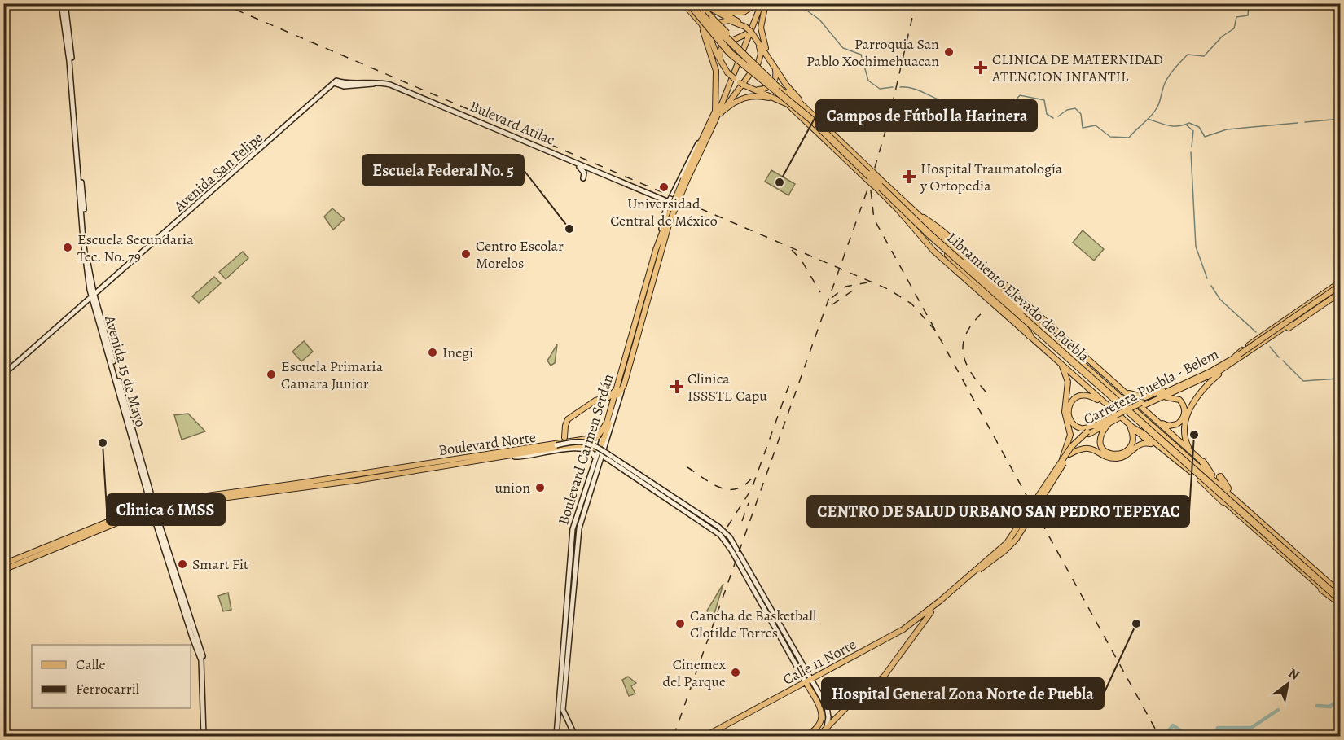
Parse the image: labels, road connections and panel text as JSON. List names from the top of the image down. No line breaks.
{"streets":{"highway":["Libramiento Elevado de Puebla"],"main road":["Bulevard Atilac","Avenida San Felipe","Avenida 15 de Mayo","Carretera Puebla - Belem","Boulevard Norte","Boulevard Carmen Serdán","Calle 11 Norte"]},"crossings":[["Bulevard Atilac","Avenida San Felipe"],["Bulevard Atilac","Boulevard Carmen Serdán"],["Avenida San Felipe","Avenida 15 de Mayo"],["Avenida 15 de Mayo","Boulevard Norte"],["Carretera Puebla - Belem","Calle 11 Norte"],["Boulevard Norte","Calle 11 Norte"]],"places":{"other":["Parroquia San Pablo Xochimehuacan","Campos de Fútbol la Harinera","Universidad Central de México","Escuela Federal No. 5","Escuela Secundaria Tec. No. 79","Centro Escolar Morelos","Inegi","Escuela Primaria Camara Junior","CENTRO DE SALUD URBANO SAN PEDRO TEPEYAC","Clinica 6 IMSS","union","Smart Fit","Cancha de Basketball Clotilde Torres","Hospital General Zona Norte de Puebla","Cinemex del Parque"],"health":["CLINICA DE MATERNIDAD ATENCION INFANTIL","Hospital Traumatología y Ortopedia","Clinica ISSSTE Capu"]},"legend":["Calle","Ferrocarril"],"north":"top right"}
